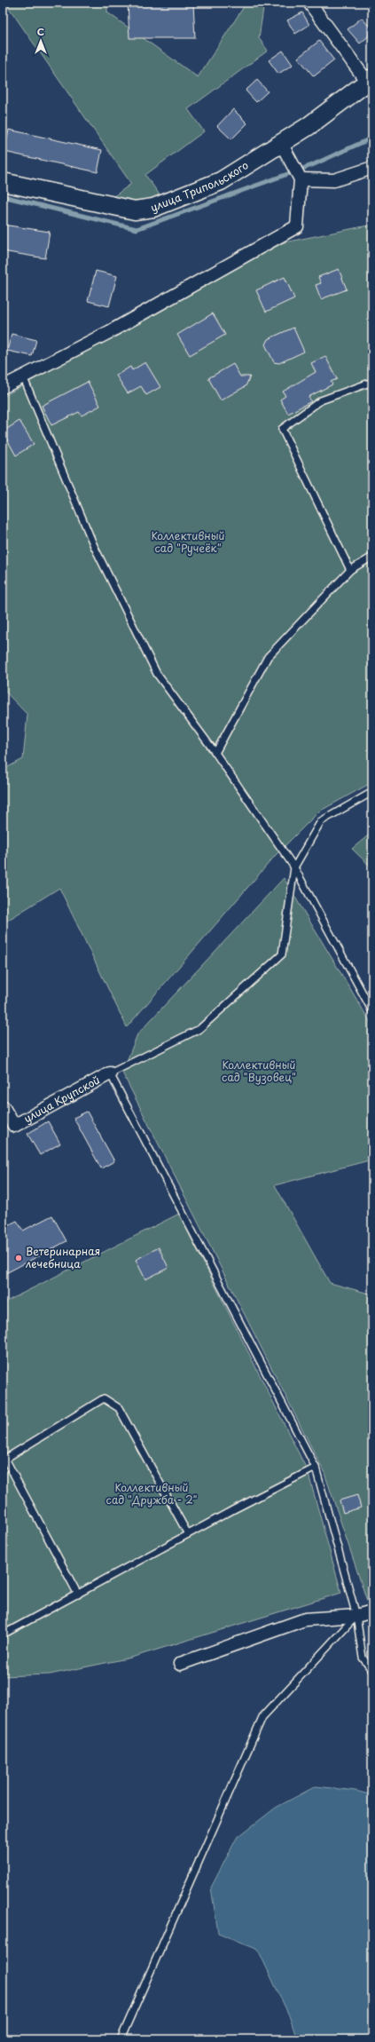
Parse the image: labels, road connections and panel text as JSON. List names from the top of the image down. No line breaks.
{"streets":{"street":["улица Трипольского","улица Крупской"]},"parks":["Коллективный сад \"Ручеёк\"","Коллективный сад \"Вузовец\"","Коллективный сад \"Дружба - 2\""],"places":["Ветеринарная лечебница"],"north":"top"}
